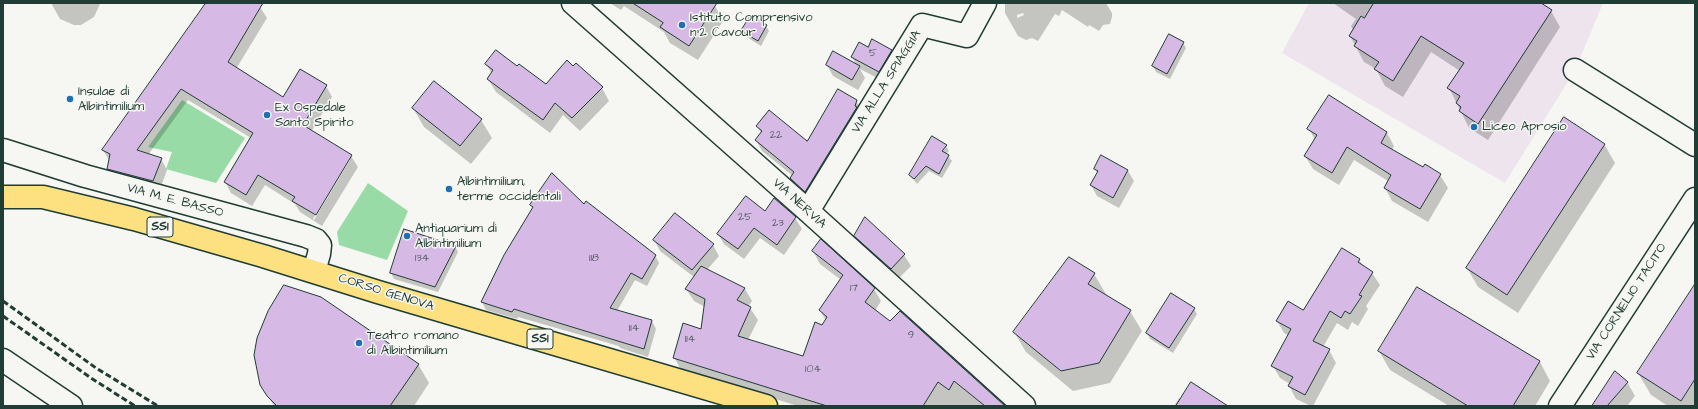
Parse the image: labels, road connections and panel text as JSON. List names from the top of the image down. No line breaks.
{"streets":{"main road":["SS1","CORSO GENOVA"],"street":["VIA ALLA SPIAGGIA","VIA M. E. BASSO","VIA NERVIA","VIA CORNELIO TACITO"]},"crossings":[["VIA ALLA SPIAGGIA","VIA NERVIA"],["VIA M. E. BASSO","CORSO GENOVA"]],"places":["Istituto Comprensivo n°2 Cavour","Insulae di Albintimilium","Ex Ospedale Santo Spirito","Liceo Aprosio","Albintimilium, terme occidentali","Antiquarium di Albintimilium","Teatro romano di Albintimilium"],"house_numbers":["5","22","25","23","134","118","17","114","9","114","104"]}
